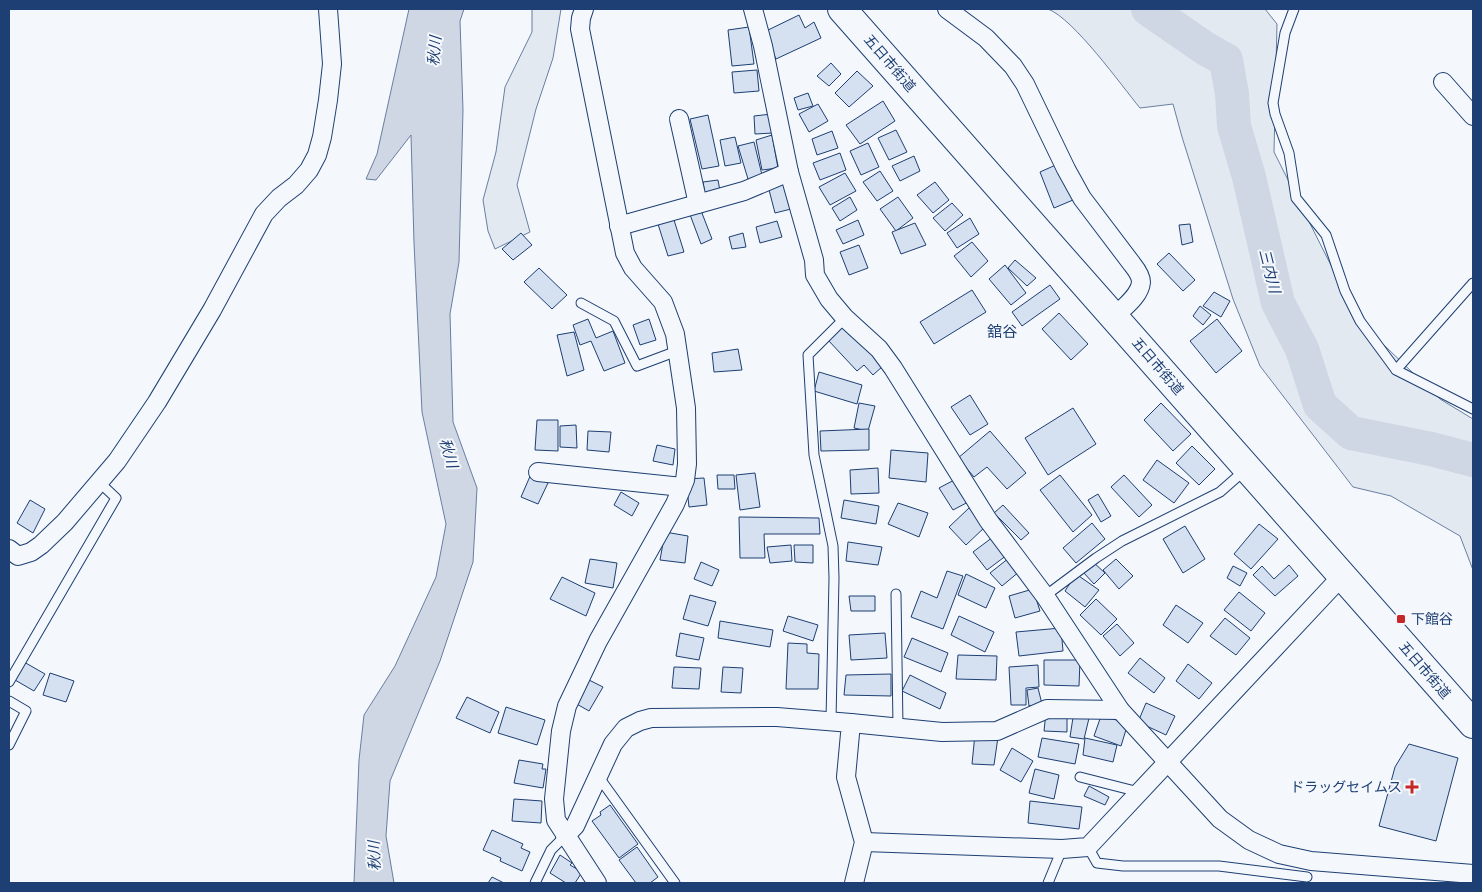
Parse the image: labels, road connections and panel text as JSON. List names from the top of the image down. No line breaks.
{"streets":{"main road":["五日市街道"]},"districts":["舘谷"],"water":["秋川","三内川"],"places":{"transit":["下館谷"],"health":["ドラッグセイムス"]}}
